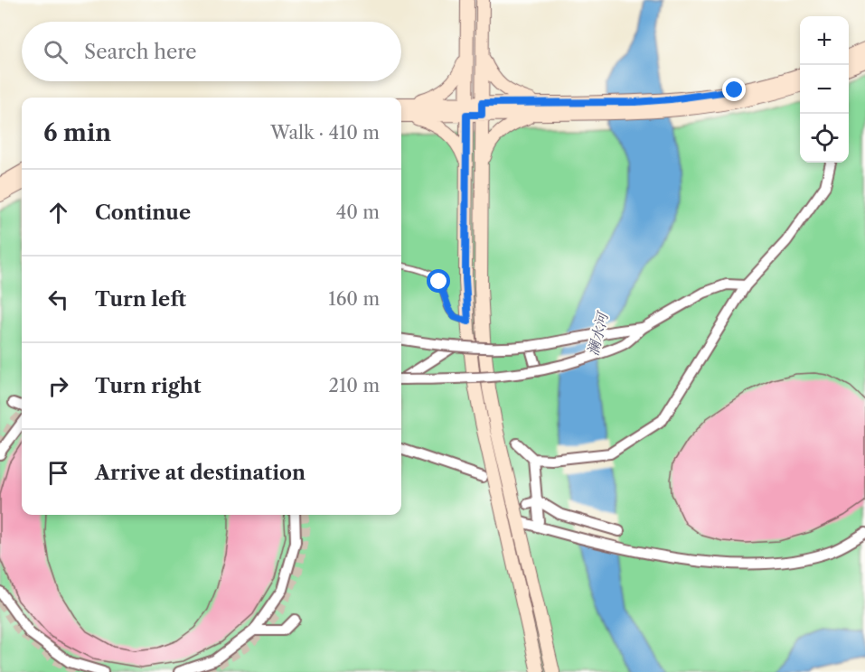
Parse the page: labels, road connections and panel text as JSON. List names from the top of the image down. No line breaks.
{"water":["澜水河"],"page":{"map_buttons":["+","−"],"search":"Search here","heading":["6 min","Walk · 410 m"],"list":[["Continue","40 m"],["Turn left","160 m"],["Turn right","210 m"],"Arrive at destination"]}}
